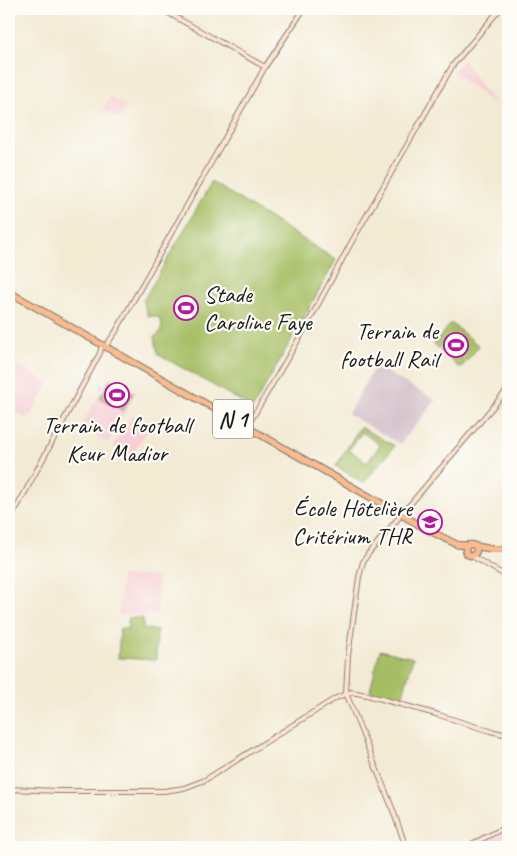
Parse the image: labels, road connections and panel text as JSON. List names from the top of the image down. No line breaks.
{"streets":{"highway":["N 1"]},"places":{"sports":["Stade Caroline Faye","Terrain de football Rail","Terrain de football Keur Madior"],"school or university":["École Hôtelière Critérium THR"]}}
